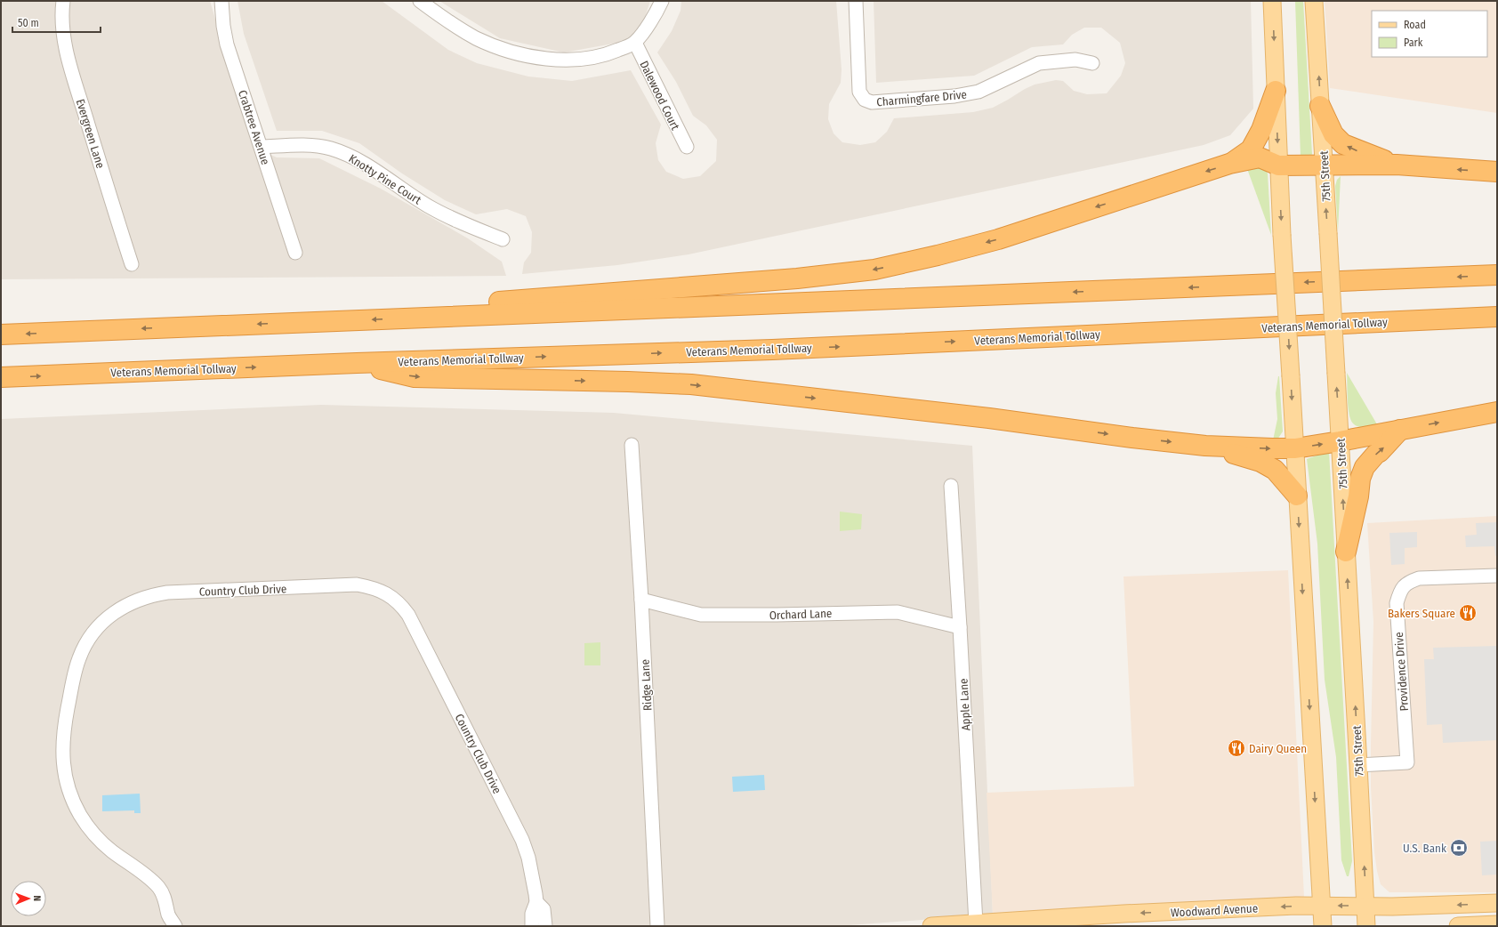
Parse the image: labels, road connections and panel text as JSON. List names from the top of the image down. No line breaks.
{"streets":{"highway":["Veterans Memorial Tollway"],"main road":["75th Street","Woodward Avenue"],"street":["Dalewood Court","Charmingfare Drive","Crabtree Avenue","Evergreen Lane","Knotty Pine Court","Country Club Drive","Orchard Lane","Providence Drive","Ridge Lane","Apple Lane"]},"crossings":[["Crabtree Avenue","Knotty Pine Court"],["75th Street","Providence Drive"],["75th Street","Woodward Avenue"],["Orchard Lane","Ridge Lane"],["Orchard Lane","Apple Lane"],["Apple Lane","Woodward Avenue"]],"one_way":["Woodward Avenue"],"places":{"restaurant":["Bakers Square","Dairy Queen"],"bank":["U.S. Bank"]},"legend":["Road","Park"],"scale_bar":"50 m","north":"right"}
